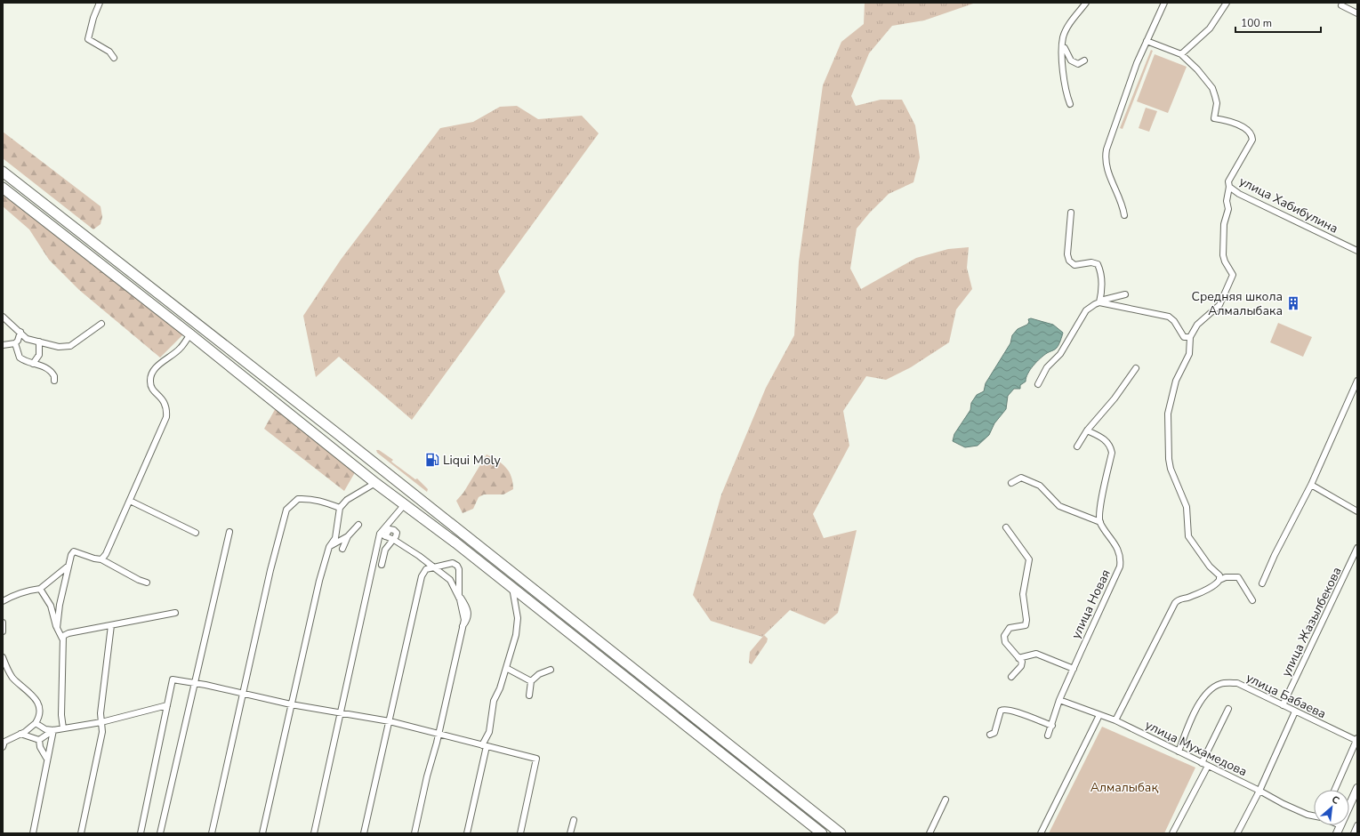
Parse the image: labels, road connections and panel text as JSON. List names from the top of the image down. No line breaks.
{"streets":{"street":["улица Хабибулина","улица Новая","улица Жазылбекова","улица Бабаева","улица Мухамедова"]},"crossings":[["улица Новая","улица Мухамедова"],["улица Жазылбекова","улица Бабаева"],["улица Бабаева","улица Мухамедова"]],"parks":["Алмалыбақ"],"places":{"building":["Средняя школа Алмалыбака"],"fuel station":["Liqui Moly"]},"scale_bar":"100 m","north":"top right"}
